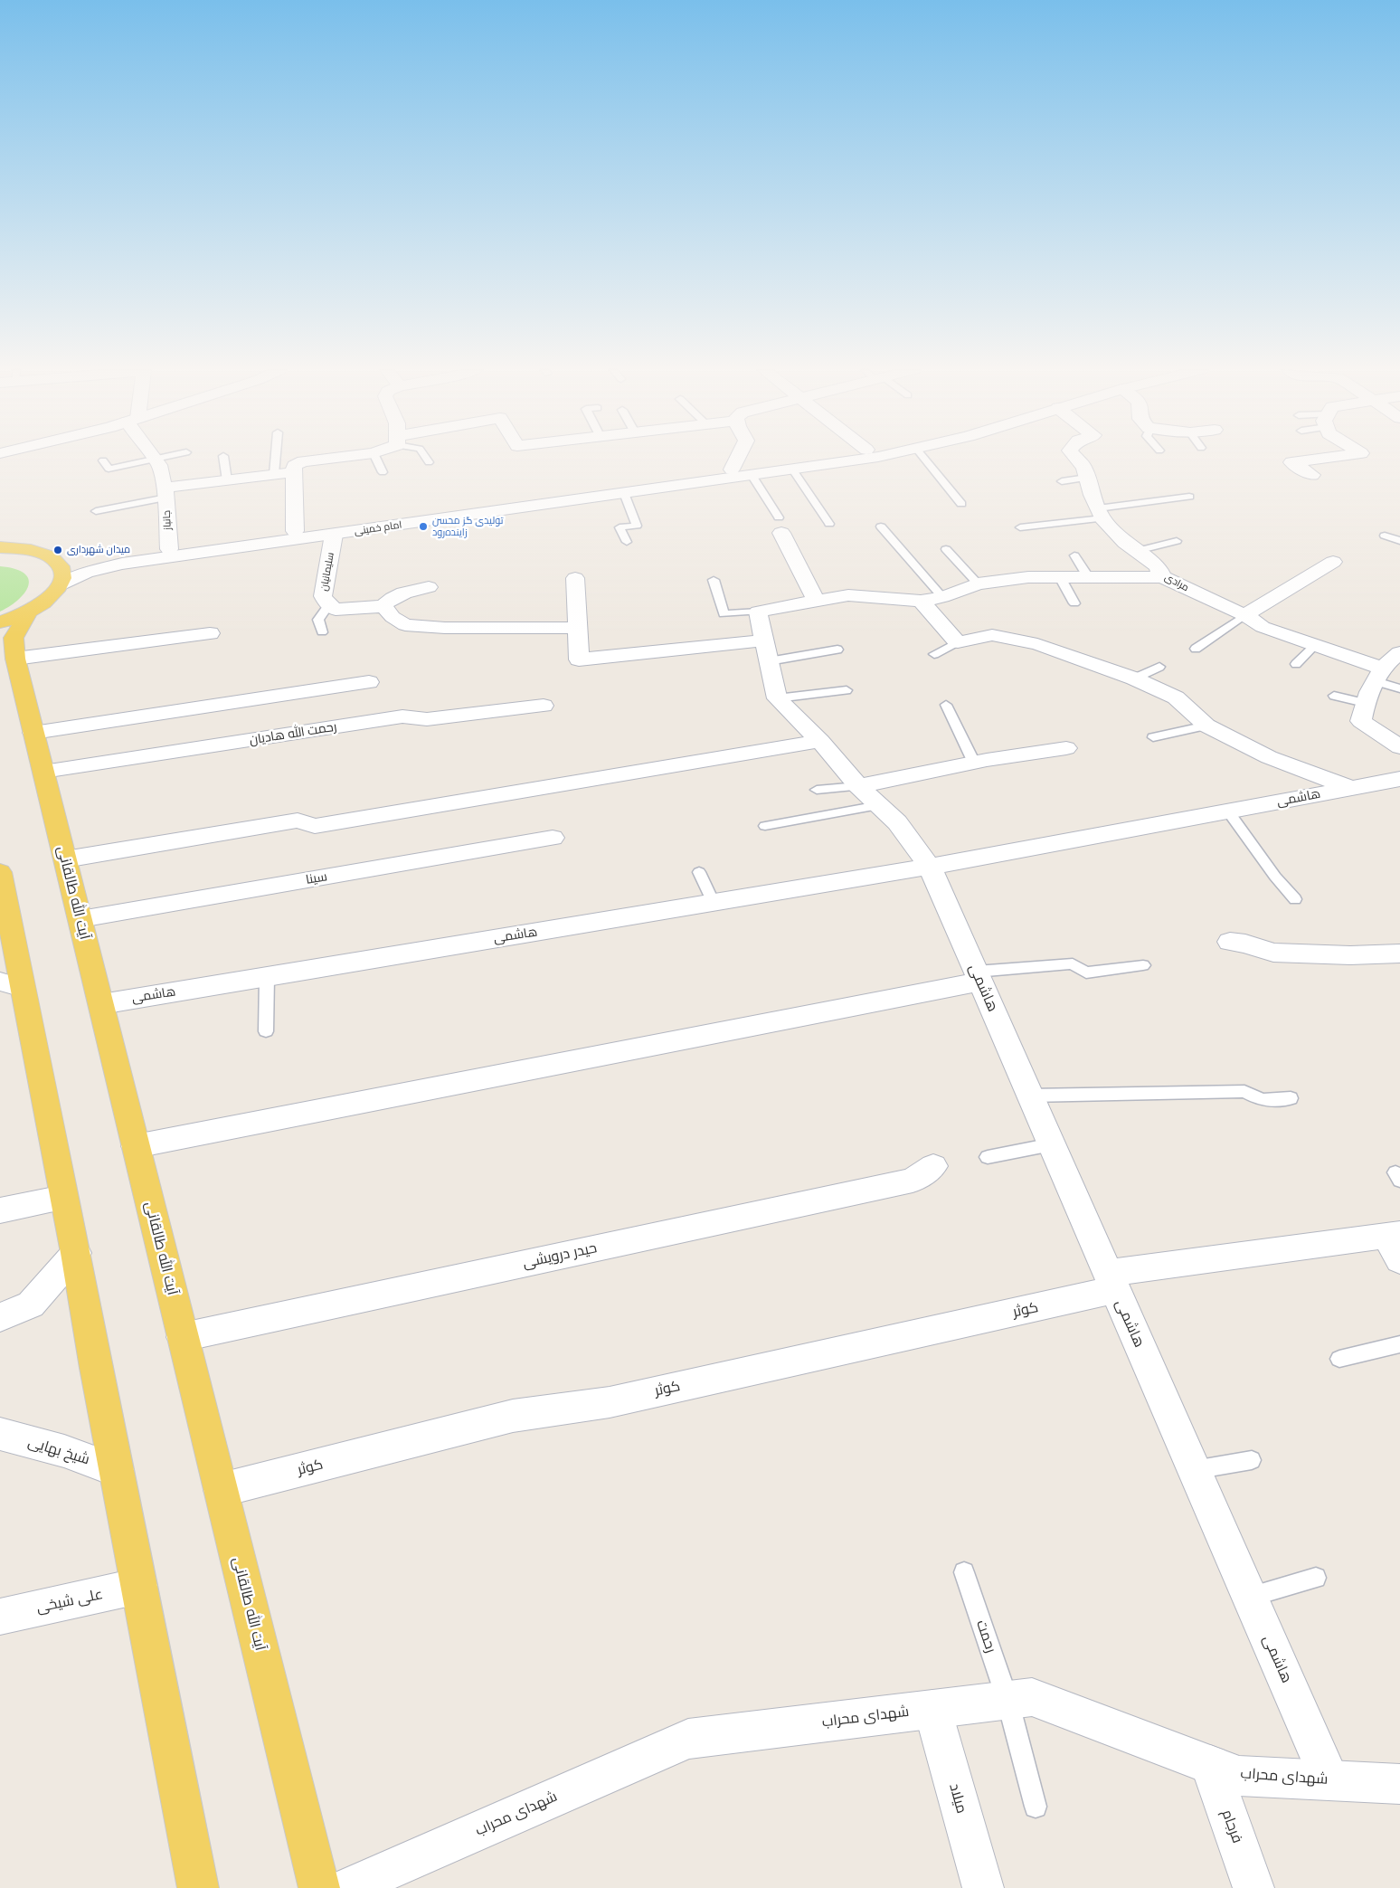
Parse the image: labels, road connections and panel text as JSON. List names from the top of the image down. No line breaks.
{"streets":{"main road":["آیت الله طالقانی"],"street":["جانباز","امام خمینی","سلیمانیان","مرادی","رحمت الله هادیان","هاشمی","سینا","حیدر درویشی","کوثر","شیخ بهایی","علی شیخی","شهدای محراب","میلاد","فرجام"],"lane":["رحمت"]},"crossings":[["جانباز","امام خمینی"],["امام خمینی","سلیمانیان"],["رحمت الله هادیان","آیت الله طالقانی"],["هاشمی","آیت الله طالقانی"],["هاشمی","کوثر"],["هاشمی","شهدای محراب"],["سینا","آیت الله طالقانی"],["آیت الله طالقانی","حیدر درویشی"],["آیت الله طالقانی","کوثر"],["رحمت","شهدای محراب"],["شهدای محراب","میلاد"],["شهدای محراب","فرجام"]],"places":["تولیدی گز محسن زاینده‌رود","میدان شهرداری"]}
